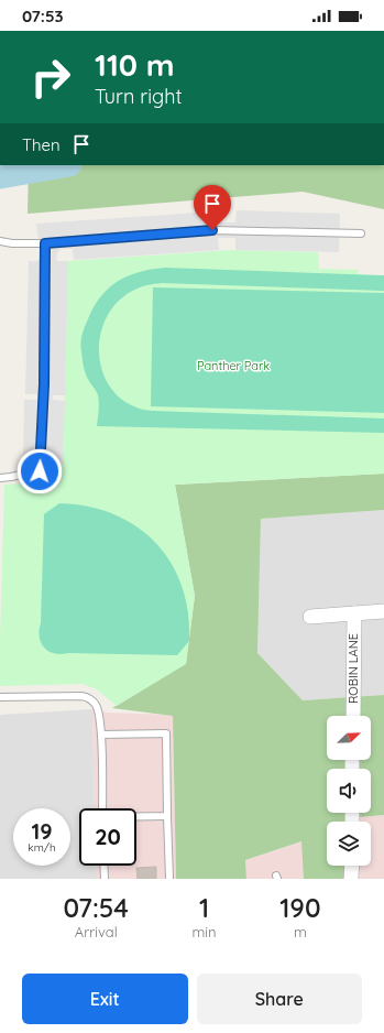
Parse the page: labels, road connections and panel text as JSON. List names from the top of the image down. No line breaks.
{"streets":{"street":["ROBIN LANE"]},"parks":["Panther Park"],"north":"top right","page":{"status":"07:53","turn":["110 m","Turn right"],"then":"Then","speed":"19 km/h","limit":"20","eta":["07:54","Arrival","1","min","190","m"],"buttons":["Exit","Share"]}}
